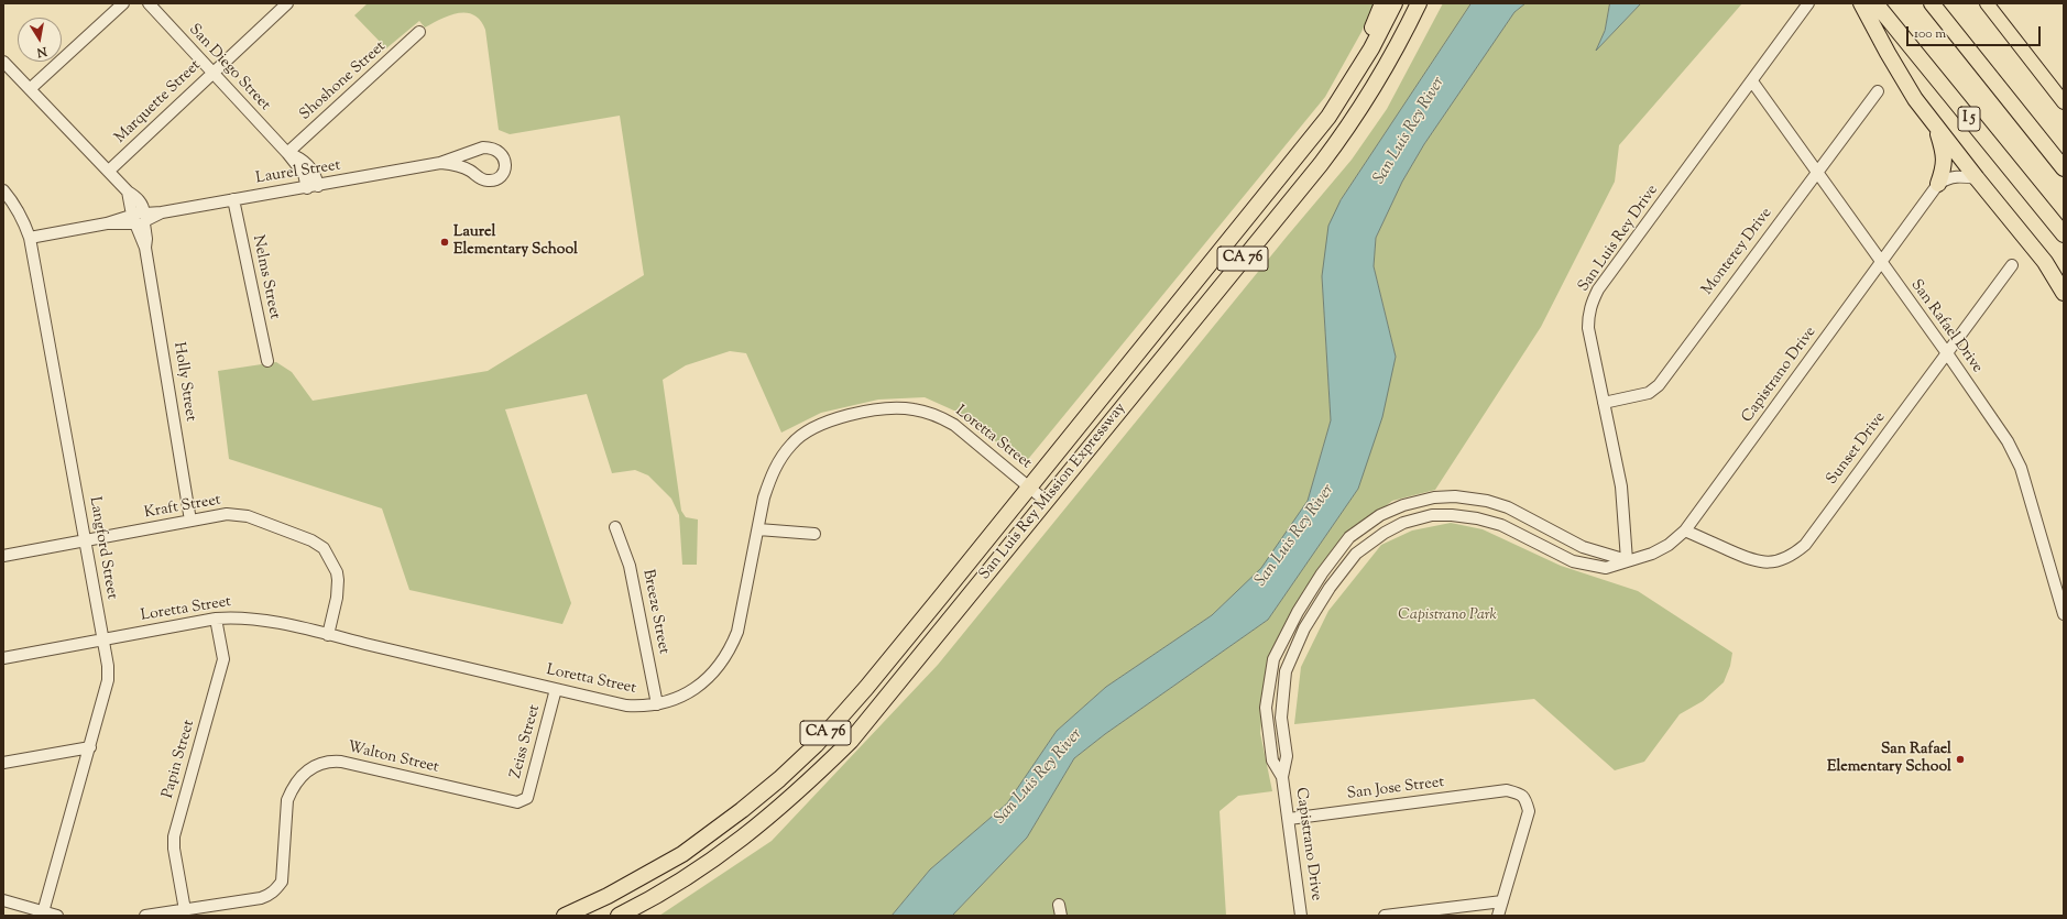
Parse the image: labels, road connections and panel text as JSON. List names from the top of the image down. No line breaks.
{"streets":{"highway":["I 5","CA 76","San Luis Rey Mission Expressway"],"street":["San Diego Street","Shoshone Street","Marquette Street","Laurel Street","San Luis Rey Drive","Monterey Drive","Nelms Street","San Rafael Drive","Capistrano Drive","Holly Street","Loretta Street","Sunset Drive","Kraft Street","Langford Street","Breeze Street","Zeiss Street","Walton Street","Papin Street","San Jose Street"]},"crossings":[["San Diego Street","Shoshone Street"],["San Diego Street","Marquette Street"],["San Diego Street","Laurel Street"],["Marquette Street","Holly Street"],["Laurel Street","Nelms Street"],["Laurel Street","Holly Street"],["Laurel Street","Langford Street"],["San Luis Rey Drive","Monterey Drive"],["San Luis Rey Drive","San Rafael Drive"],["San Luis Rey Drive","Capistrano Drive"],["Monterey Drive","San Rafael Drive"],["CA 76","San Luis Rey Mission Expressway"],["San Rafael Drive","Capistrano Drive"],["San Rafael Drive","Sunset Drive"],["Capistrano Drive","Sunset Drive"],["Capistrano Drive","San Jose Street"],["Holly Street","Kraft Street"],["Loretta Street","San Luis Rey Mission Expressway"],["Loretta Street","Kraft Street"],["Loretta Street","Langford Street"],["Loretta Street","Breeze Street"],["Loretta Street","Zeiss Street"],["Loretta Street","Papin Street"],["Kraft Street","Langford Street"],["Zeiss Street","Walton Street"],["Walton Street","Papin Street"]],"water":["San Luis Rey River"],"parks":["Capistrano Park"],"places":["Laurel Elementary School","San Rafael Elementary School"],"scale_bar":"100 m","north":"bottom"}
